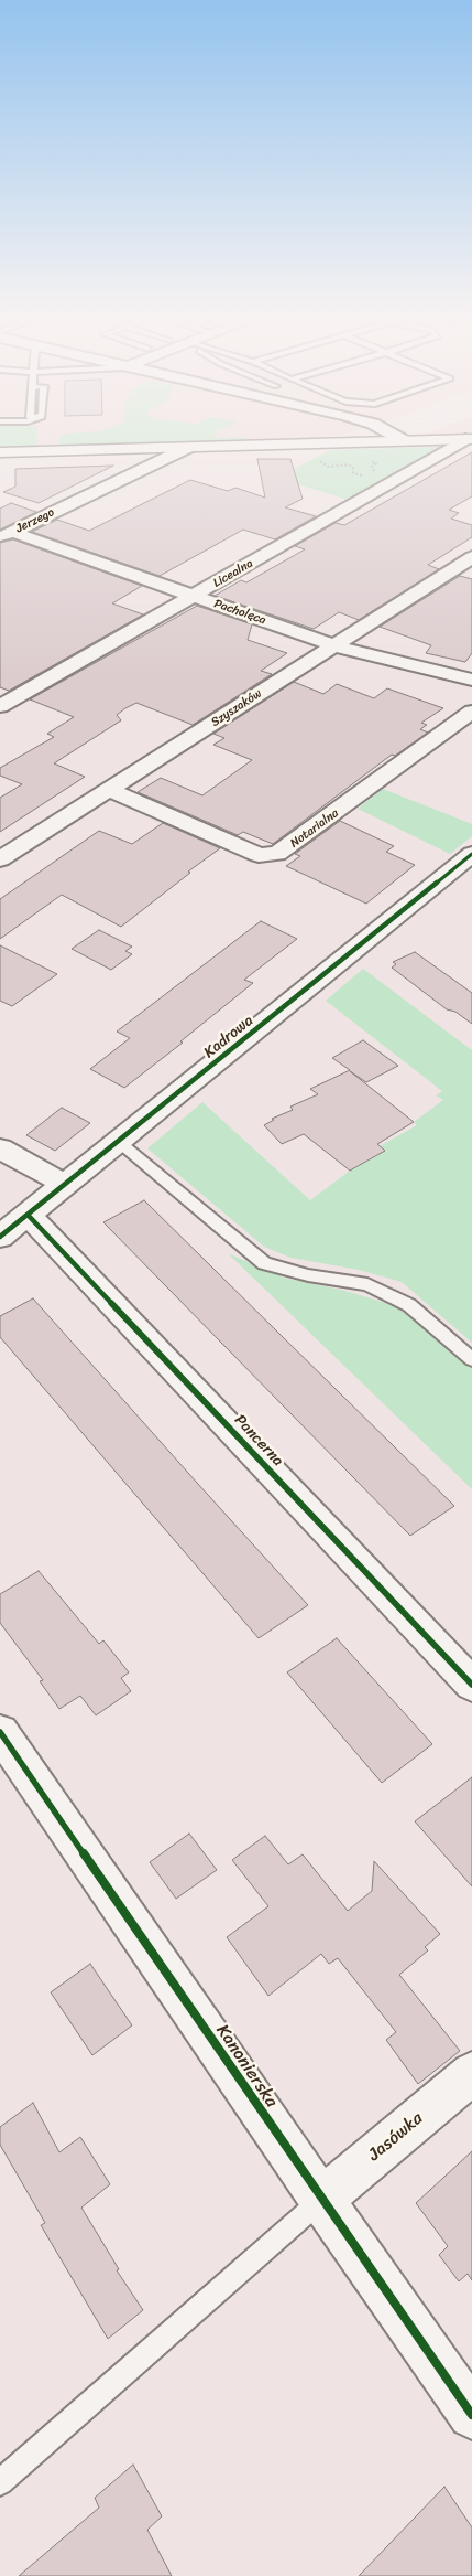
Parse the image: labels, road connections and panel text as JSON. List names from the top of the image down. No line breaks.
{"streets":{"street":["Jerzego","Licealna","Pacholęca","Szyszaków","Notarialna","Kadrowa","Pancerna","Kanonierska","Jasówka"]},"crossings":[["Jerzego","Pacholęca"],["Licealna","Pacholęca"],["Pacholęca","Szyszaków"],["Szyszaków","Notarialna"],["Kadrowa","Pancerna"],["Kanonierska","Jasówka"]]}
